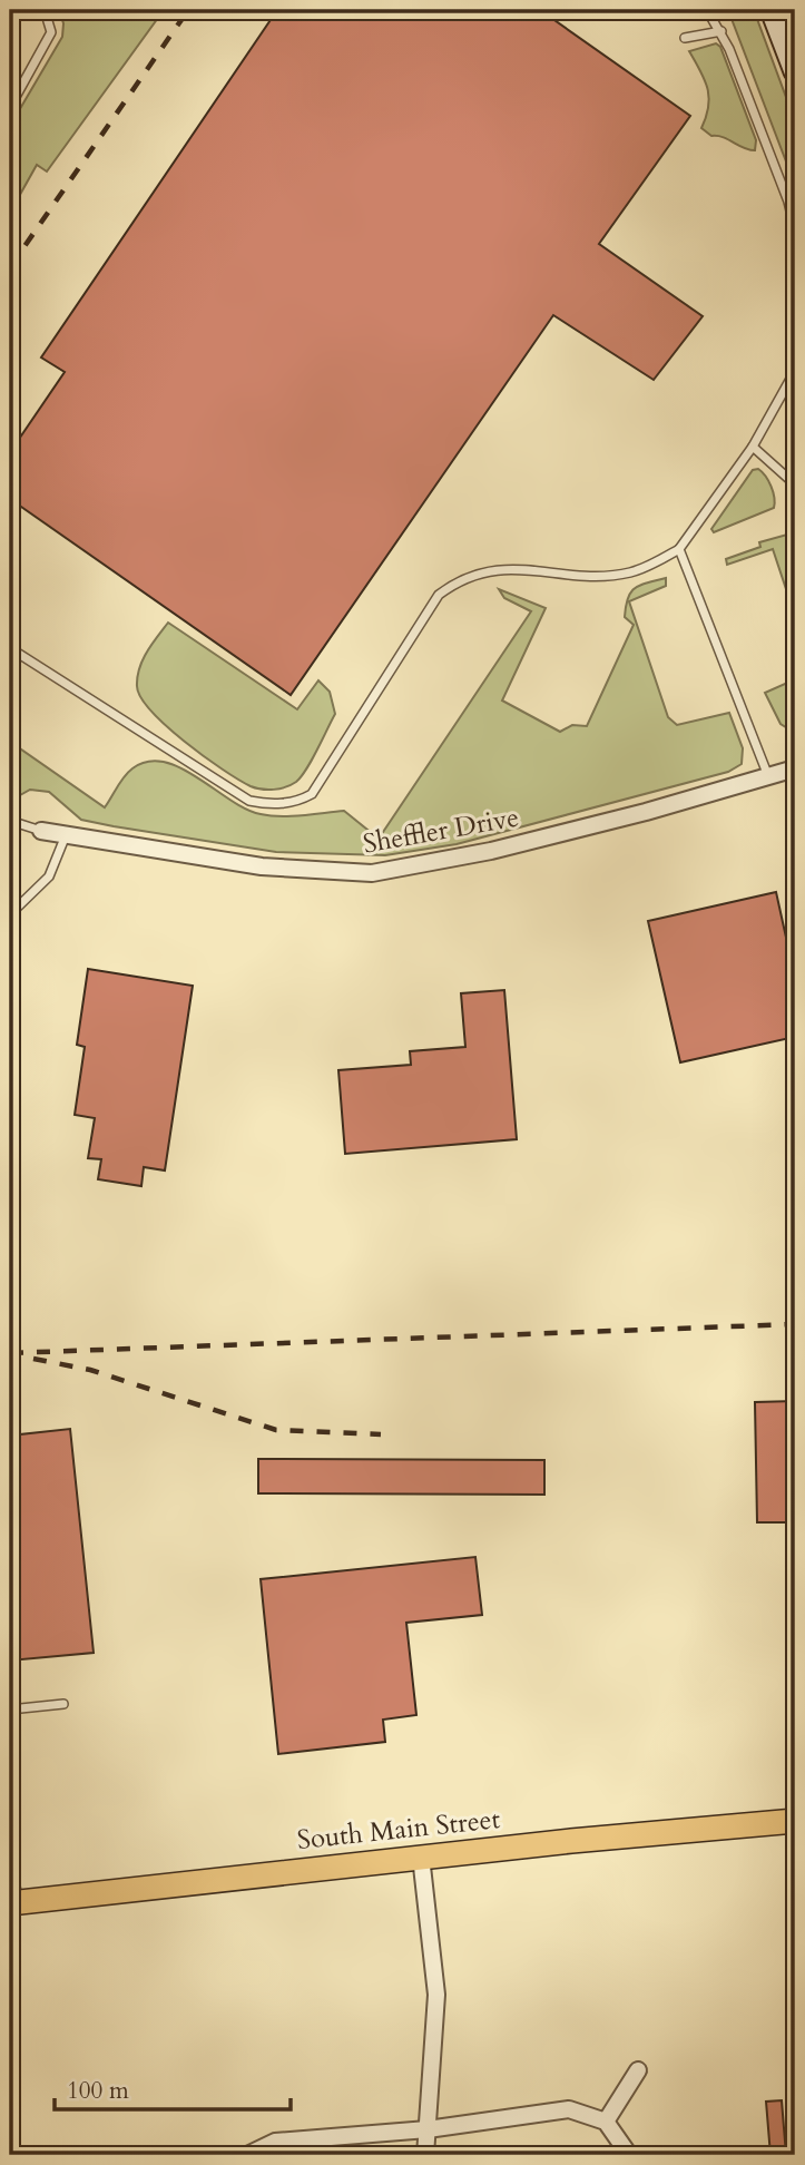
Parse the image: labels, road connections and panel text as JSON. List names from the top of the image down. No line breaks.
{"streets":{"main road":["South Main Street"],"street":["Sheffler Drive"]},"scale_bar":"100 m"}
